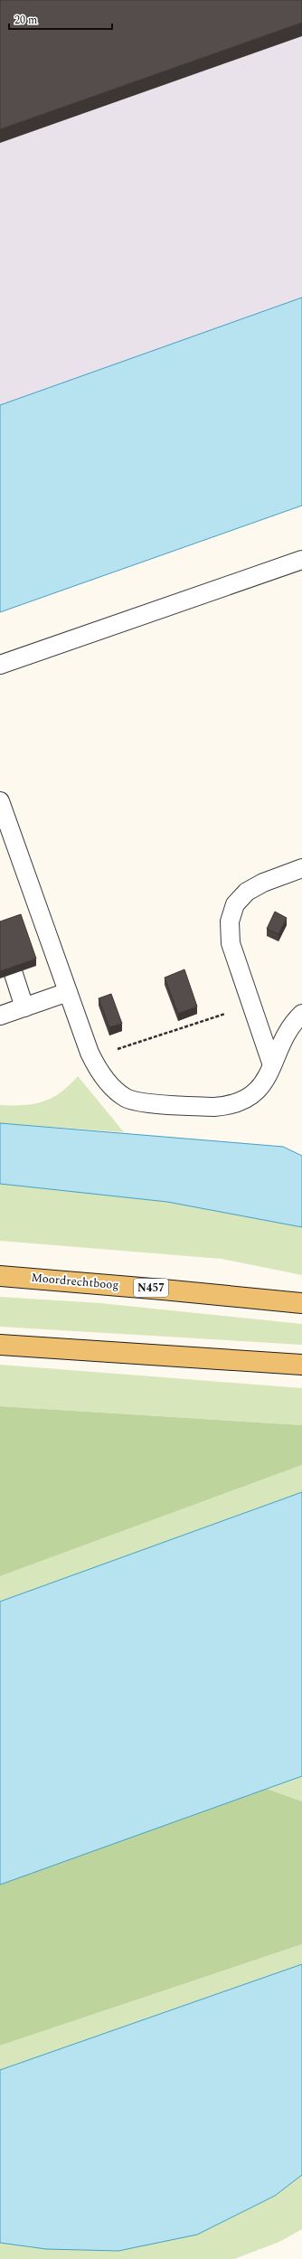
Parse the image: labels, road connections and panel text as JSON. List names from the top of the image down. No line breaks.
{"streets":{"main road":["Moordrechtboog","N457"]},"scale_bar":"20 m"}
